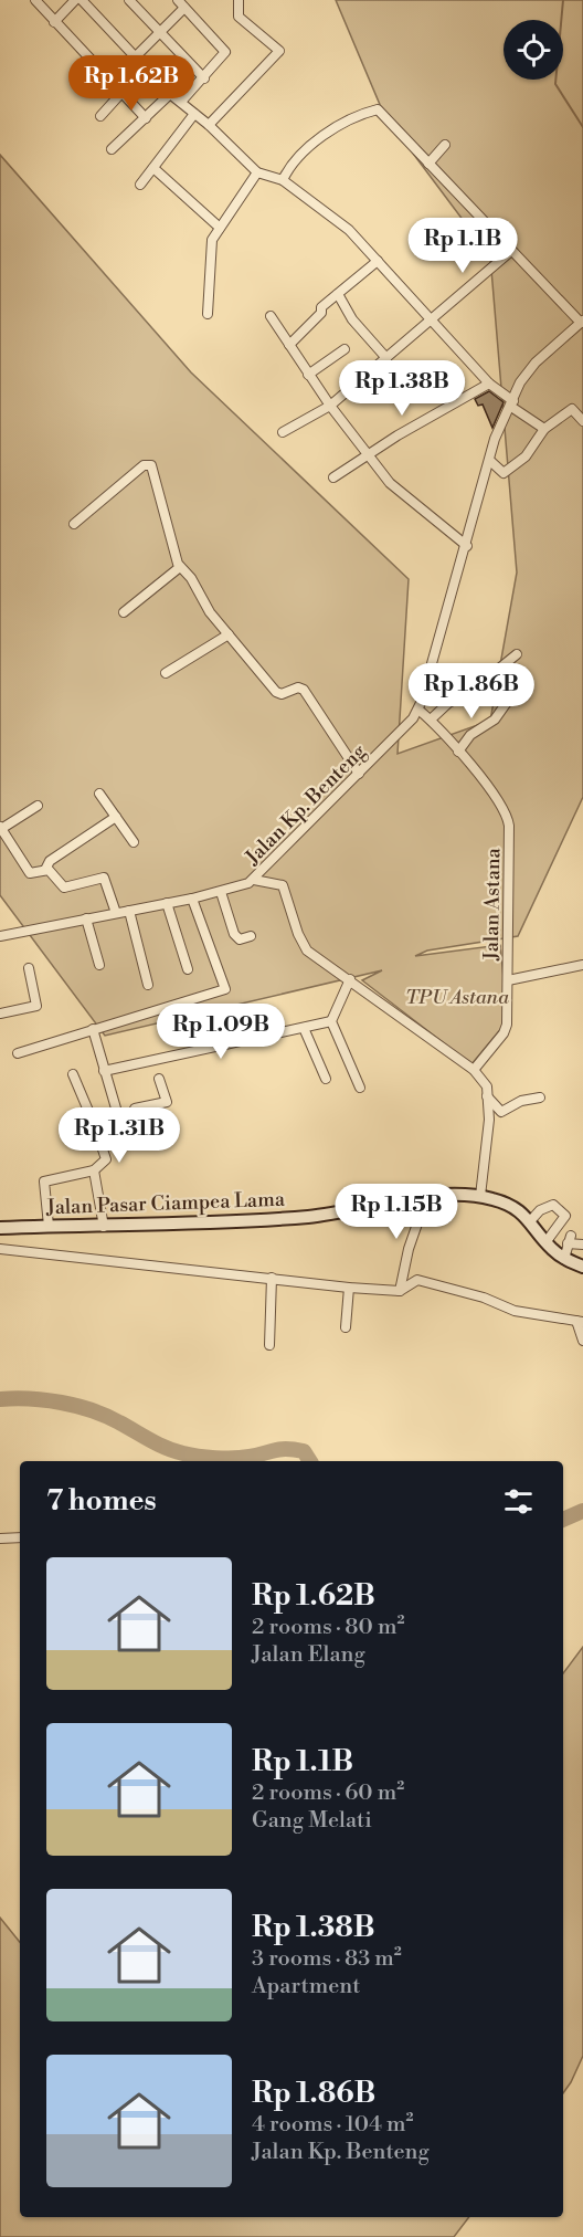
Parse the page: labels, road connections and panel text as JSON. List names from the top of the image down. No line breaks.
{"streets":{"main road":["Jalan Pasar Ciampea Lama"],"street":["Jalan Kp. Benteng","Jalan Astana"]},"crossings":[["Jalan Kp. Benteng","Jalan Astana"]],"parks":["TPU Astana"],"page":{"price":["Rp 1.62B","Rp 1.1B","Rp 1.38B","Rp 1.86B","Rp 1.09B","Rp 1.31B","Rp 1.15B"],"heading":"7 homes","list":[{"name":"Rp 1.62B","note":"2 rooms · 80 m² · Jalan Elang"},{"name":"Rp 1.1B","note":"2 rooms · 60 m² · Gang Melati"},{"name":"Rp 1.38B","note":"3 rooms · 83 m² · Apartment"},{"name":"Rp 1.86B","note":"4 rooms · 104 m² · Jalan Kp. Benteng"}]}}
